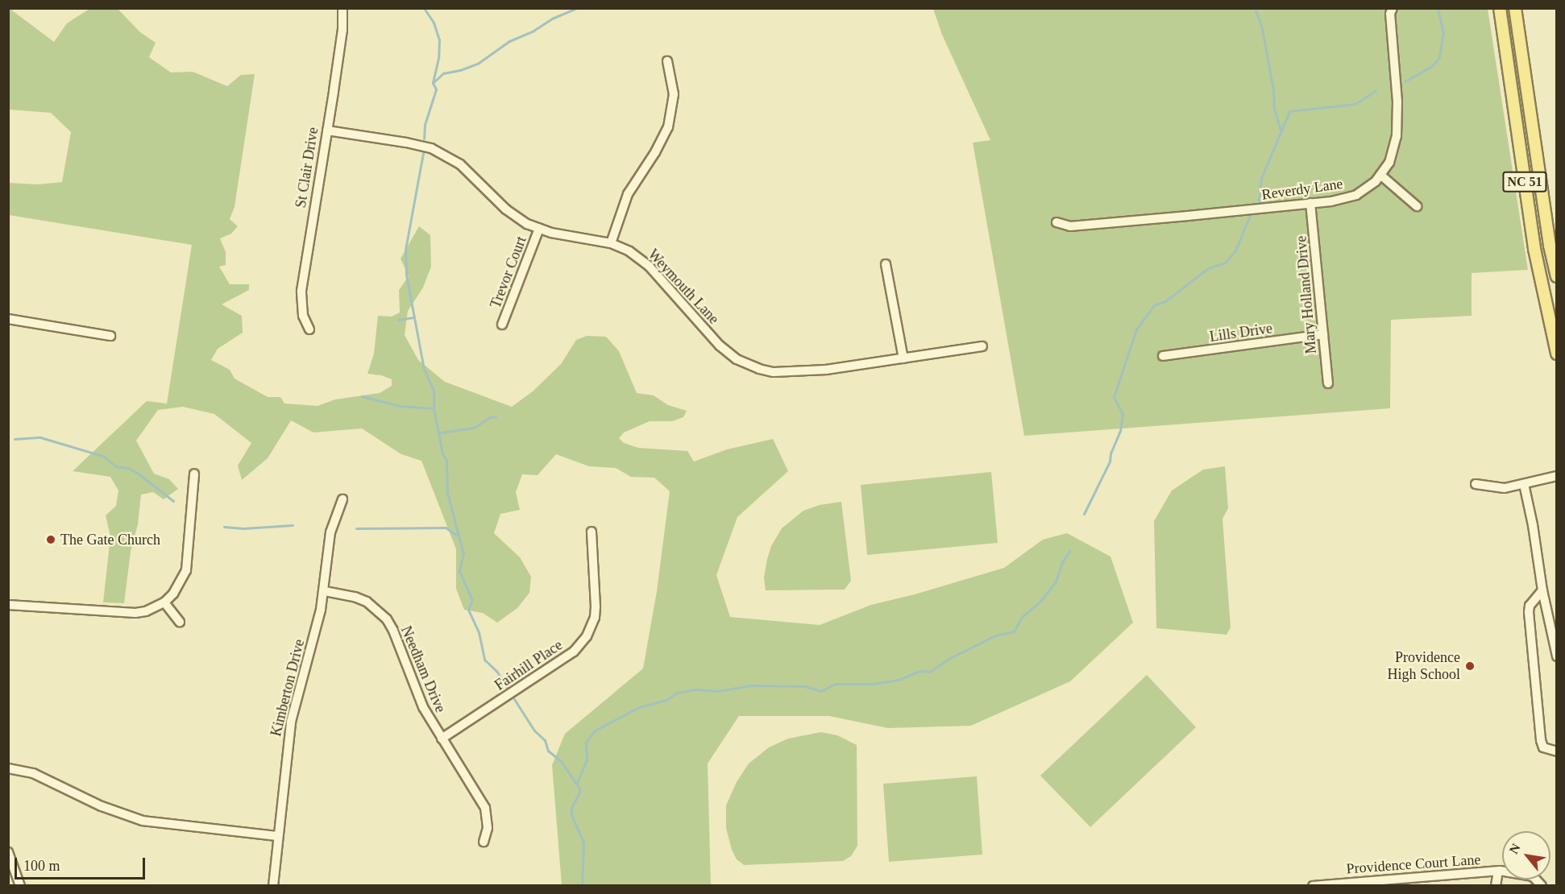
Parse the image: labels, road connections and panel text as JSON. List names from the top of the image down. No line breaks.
{"streets":{"main road":["NC 51"],"street":["St Clair Drive","Reverdy Lane","Trevor Court","Weymouth Lane","Mary Holland Drive","Lills Drive","Fairhill Place","Needham Drive","Kimberton Drive","Providence Court Lane"]},"crossings":[["St Clair Drive","Weymouth Lane"],["Reverdy Lane","Mary Holland Drive"],["Trevor Court","Weymouth Lane"],["Mary Holland Drive","Lills Drive"],["Fairhill Place","Needham Drive"],["Needham Drive","Kimberton Drive"]],"places":["The Gate Church","Providence High School"],"scale_bar":"100 m","north":"top left"}
